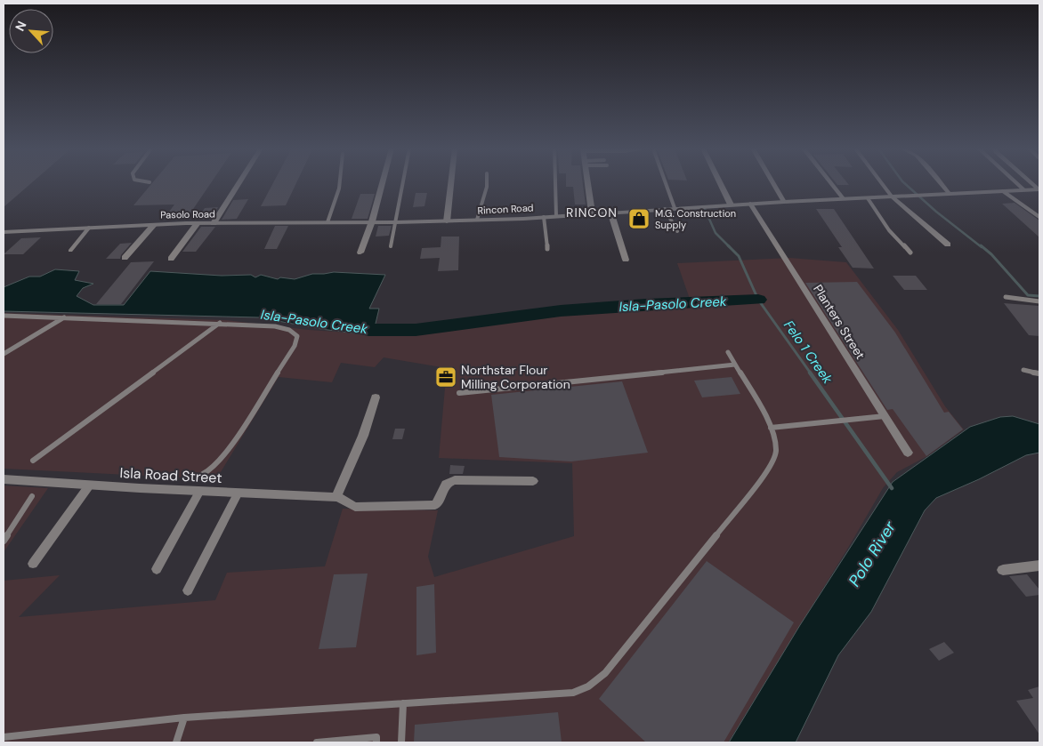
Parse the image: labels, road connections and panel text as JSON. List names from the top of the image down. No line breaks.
{"streets":{"street":["Rincon Road","Pasolo Road","Planters Street","Isla Road Street"]},"crossings":[["Rincon Road","Pasolo Road"],["Rincon Road","Planters Street"]],"districts":["RINCON"],"water":["Isla-Pasolo Creek","Felo 1 Creek","Polo River"],"places":{"shop":["M.G. Construction Supply"],"office":["Northstar Flour Milling Corporation"]},"north":"top left"}
